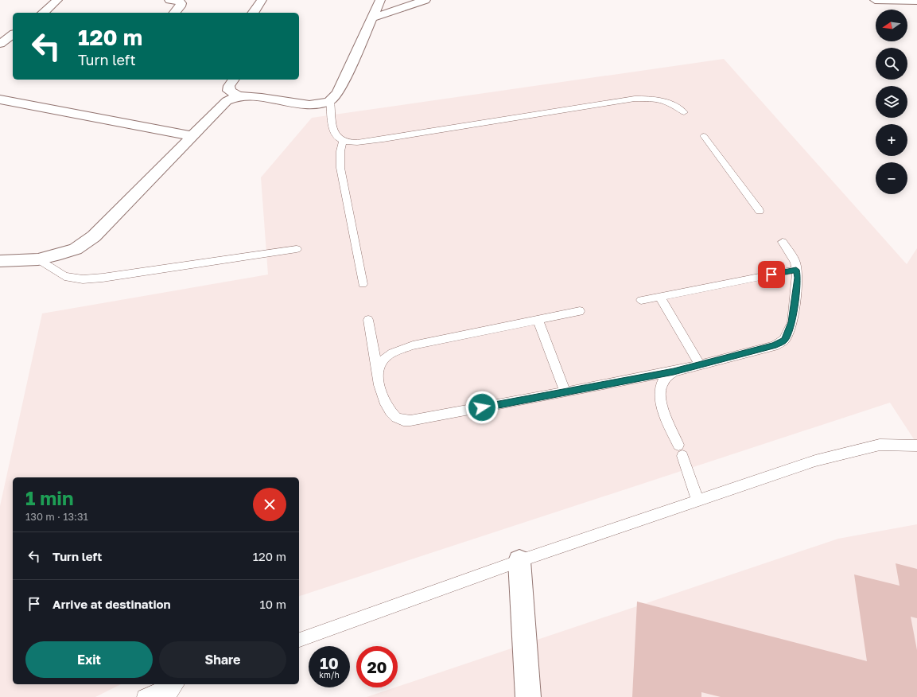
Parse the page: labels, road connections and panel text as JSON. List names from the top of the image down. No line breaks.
{"north":"left","page":{"map_buttons":["+","−"],"turn":["120 m","Turn left"],"heading":["1 min","130 m · 13:31"],"list":[{"name":"Turn left","value":"120 m"},{"name":"Arrive at destination","value":"10 m"}],"buttons":["Exit","Share"],"speed":"10 km/h","limit":"20"}}
